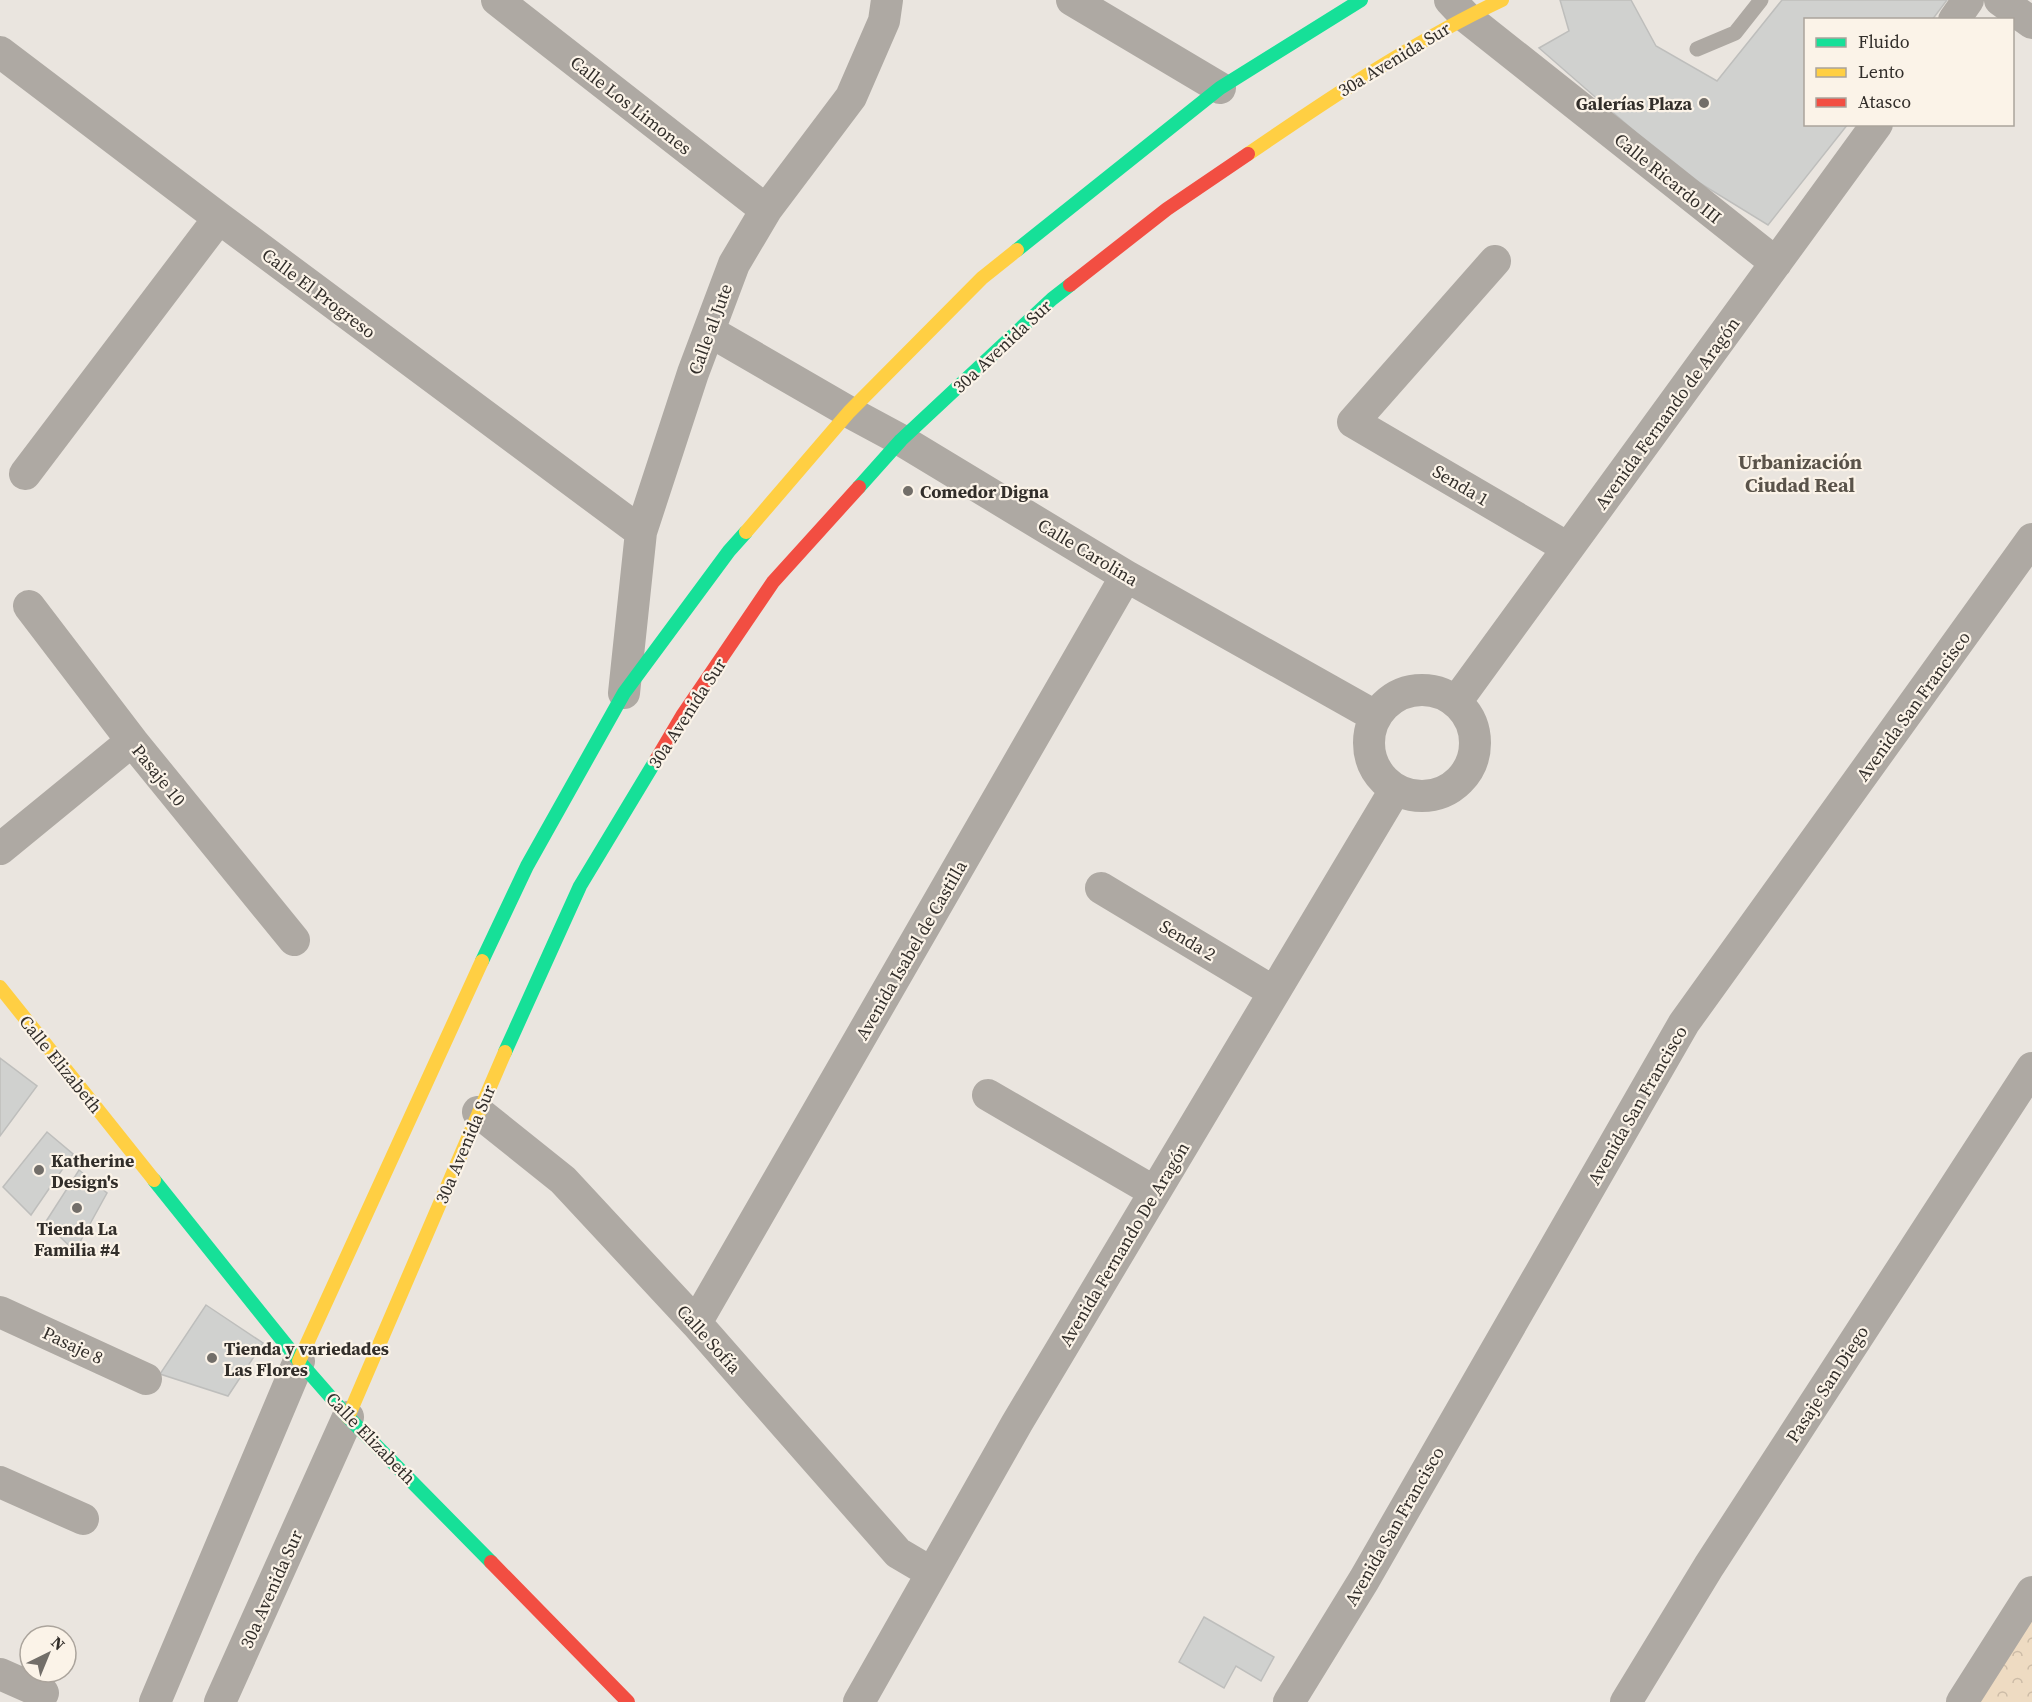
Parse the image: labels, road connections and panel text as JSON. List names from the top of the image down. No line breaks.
{"streets":{"street":["30a Avenida Sur","Calle Los Limones","Calle Ricardo III","Calle El Progreso","Calle al Jute","Avenida Fernando de Aragón","Senda 1","Calle Carolina","Avenida San Francisco","Pasaje 10","Senda 2","Avenida Isabel de Castilla","Calle Elizabeth","Avenida Fernando De Aragón","Calle Sofía","Pasaje 8","Pasaje San Diego"]},"crossings":[["30a Avenida Sur","Calle Ricardo III"],["30a Avenida Sur","Calle Carolina"],["30a Avenida Sur","Calle Elizabeth"],["30a Avenida Sur","Calle Sofía"],["Calle Los Limones","Calle al Jute"],["Calle Ricardo III","Avenida Fernando de Aragón"],["Calle El Progreso","Calle al Jute"],["Calle al Jute","Calle Carolina"],["Avenida Fernando de Aragón","Senda 1"],["Avenida Fernando de Aragón","Calle Carolina"],["Avenida Fernando de Aragón","Avenida Fernando De Aragón"],["Calle Carolina","Avenida Isabel de Castilla"],["Calle Carolina","Avenida Fernando De Aragón"],["Senda 2","Avenida Fernando De Aragón"],["Avenida Isabel de Castilla","Calle Sofía"],["Avenida Fernando De Aragón","Calle Sofía"]],"districts":["Urbanización Ciudad Real"],"places":["Galerías Plaza","Comedor Digna","Katherine Design's","Tienda La Familia #4","Tienda y variedades Las Flores"],"legend":["Fluido","Lento","Atasco"],"north":"top right"}
